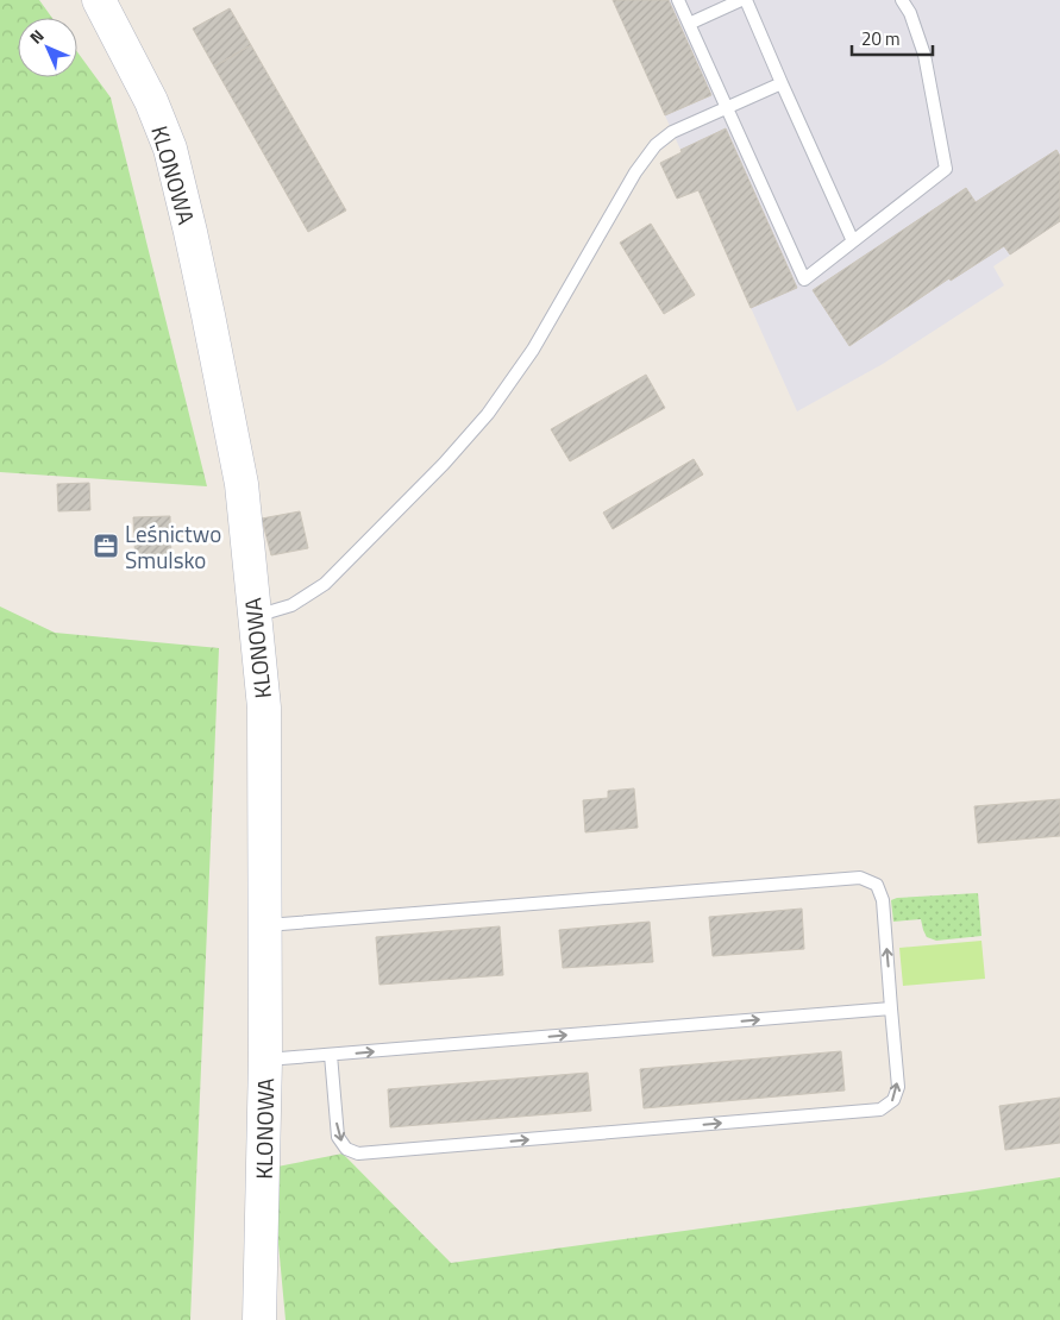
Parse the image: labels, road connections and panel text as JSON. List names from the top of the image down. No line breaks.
{"streets":{"street":["KLONOWA"]},"places":{"office":["Leśnictwo Smulsko"]},"scale_bar":"20 m","north":"top left"}
